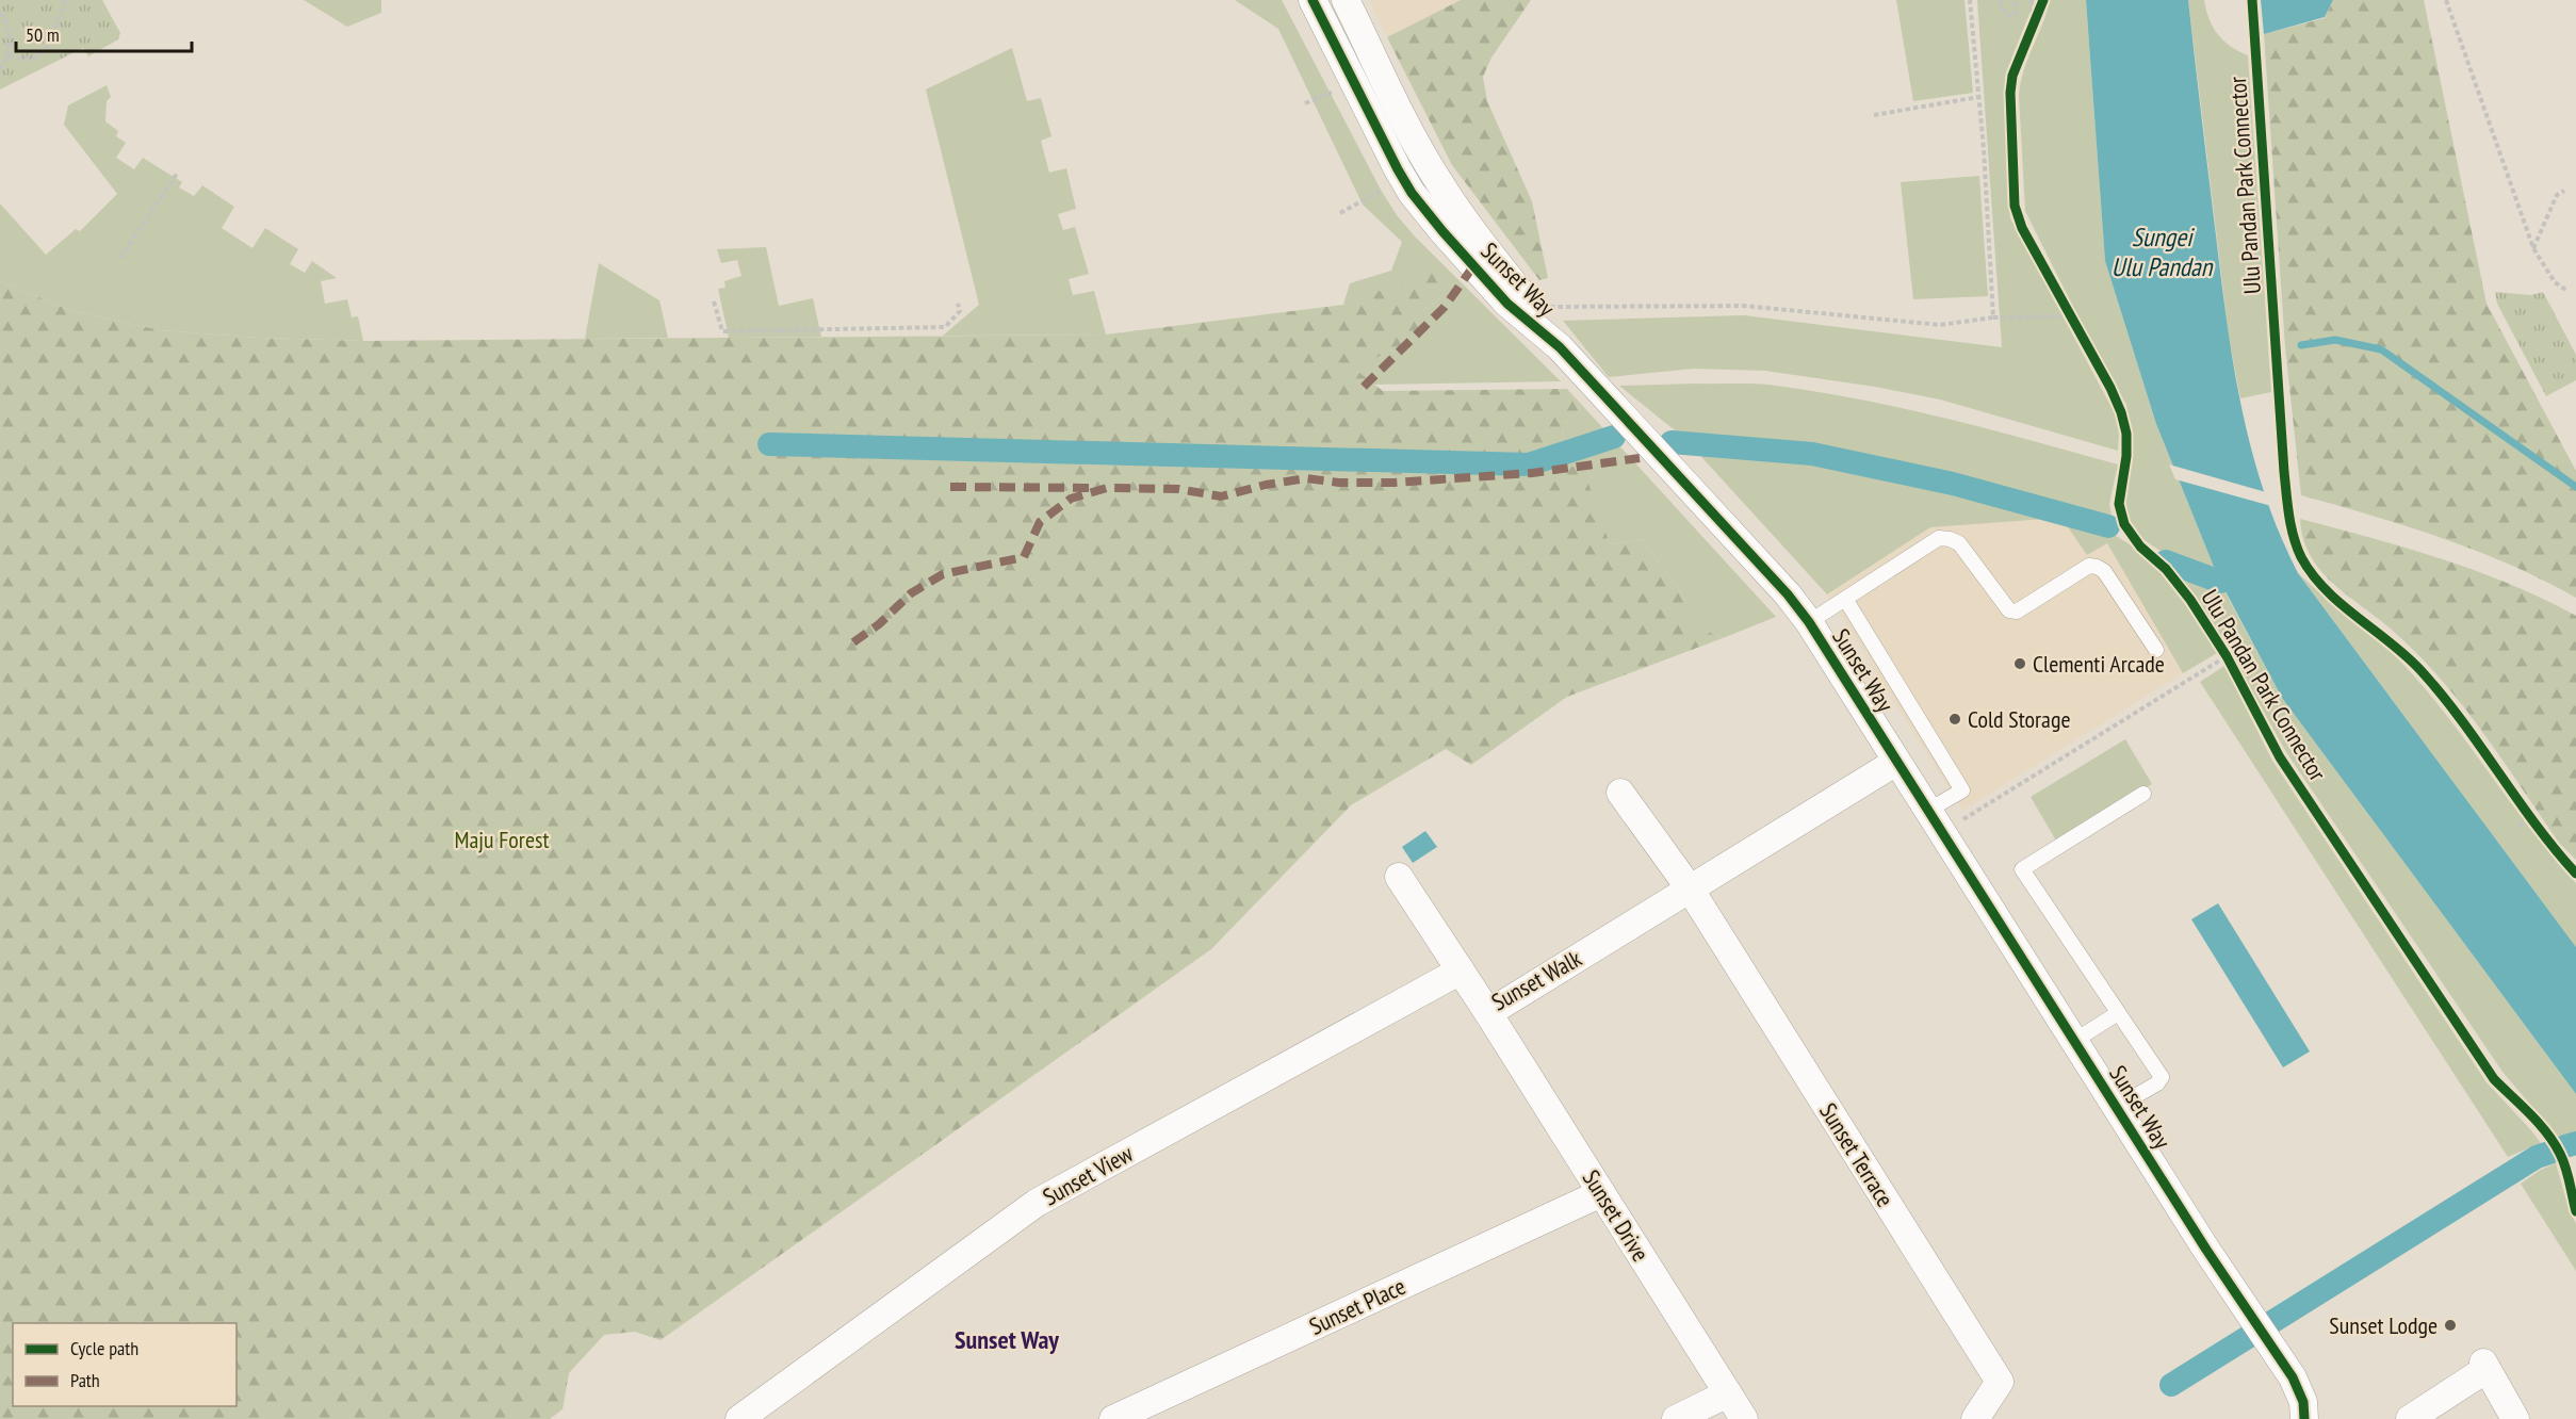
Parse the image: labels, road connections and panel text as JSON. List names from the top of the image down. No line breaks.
{"streets":{"street":["Sunset Way","Sunset Walk","Sunset Terrace","Sunset View","Sunset Drive","Sunset Place"],"cycle path":["Ulu Pandan Park Connector"]},"crossings":[["Sunset Way","Sunset Walk"],["Sunset Walk","Sunset Terrace"],["Sunset Walk","Sunset View"],["Sunset Walk","Sunset Drive"],["Sunset Drive","Sunset Place"]],"districts":["Sunset Way"],"water":["Sungei Ulu Pandan"],"parks":["Maju Forest"],"places":["Clementi Arcade","Cold Storage","Sunset Lodge"],"legend":["Cycle path","Path"],"scale_bar":"50 m"}
